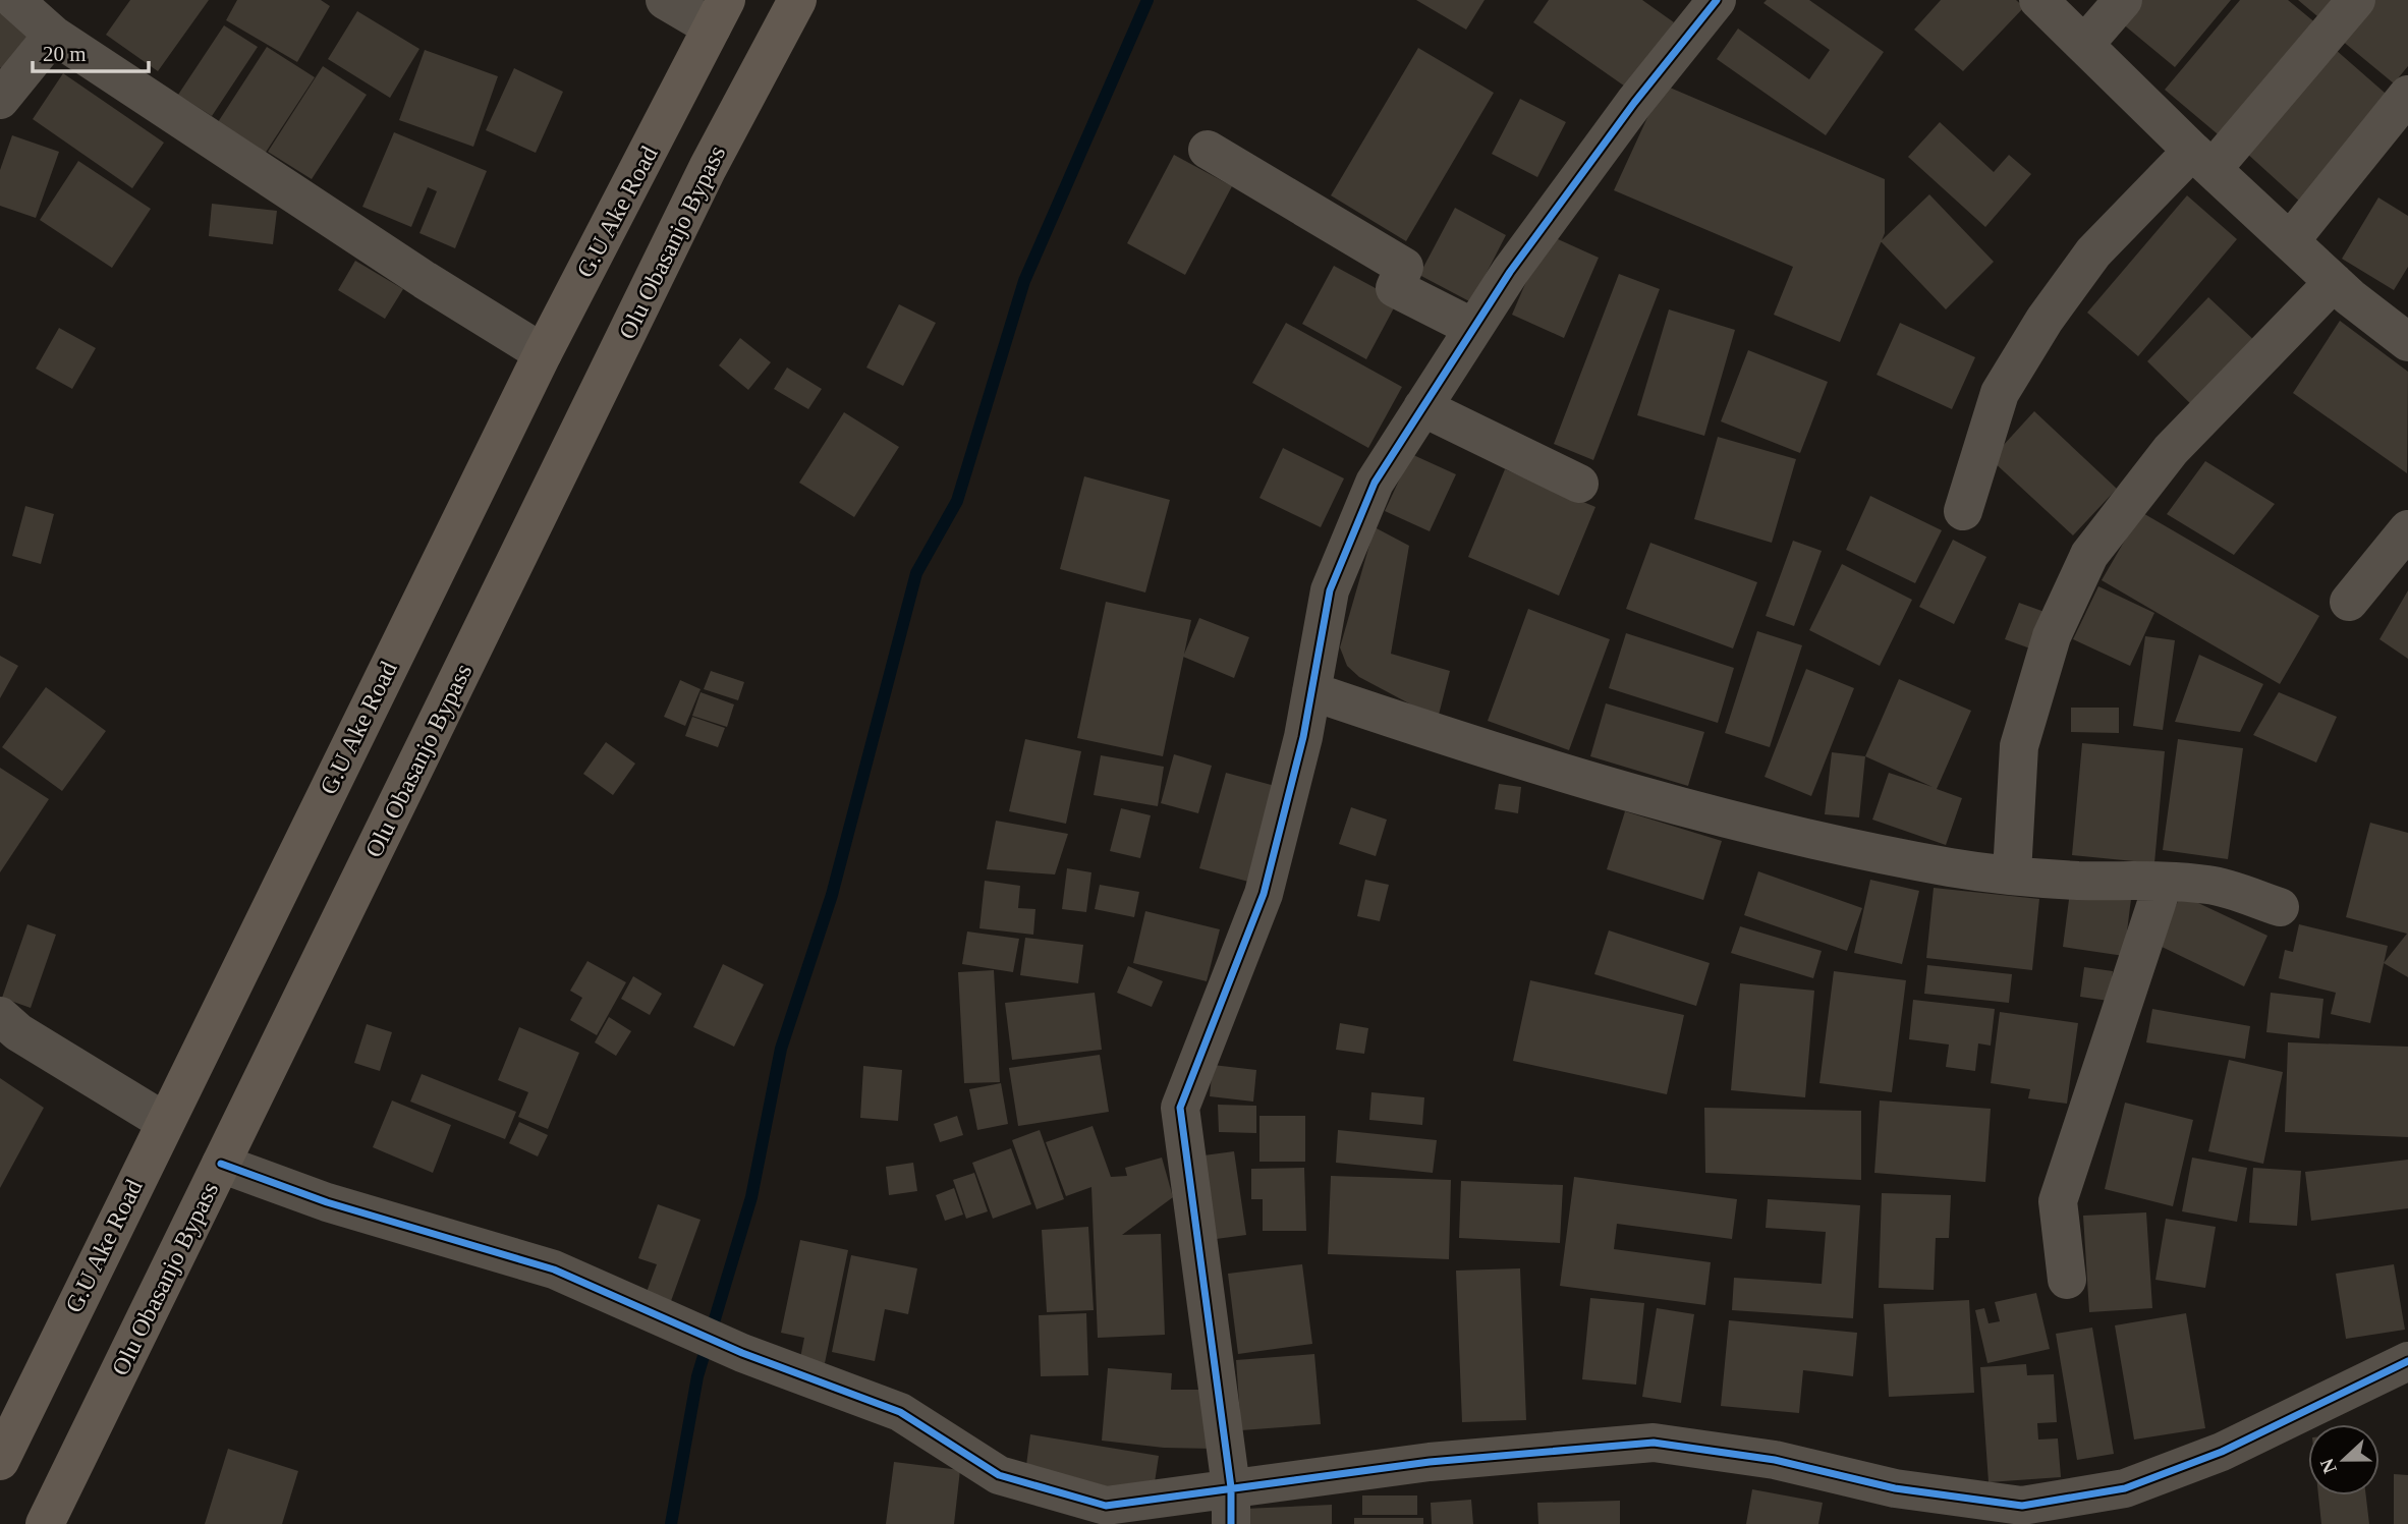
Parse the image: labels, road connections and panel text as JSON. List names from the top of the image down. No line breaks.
{"streets":{"main road":["G.U Ake Road","Olu Obasanjo Bypass"]},"scale_bar":"20 m","north":"left"}
